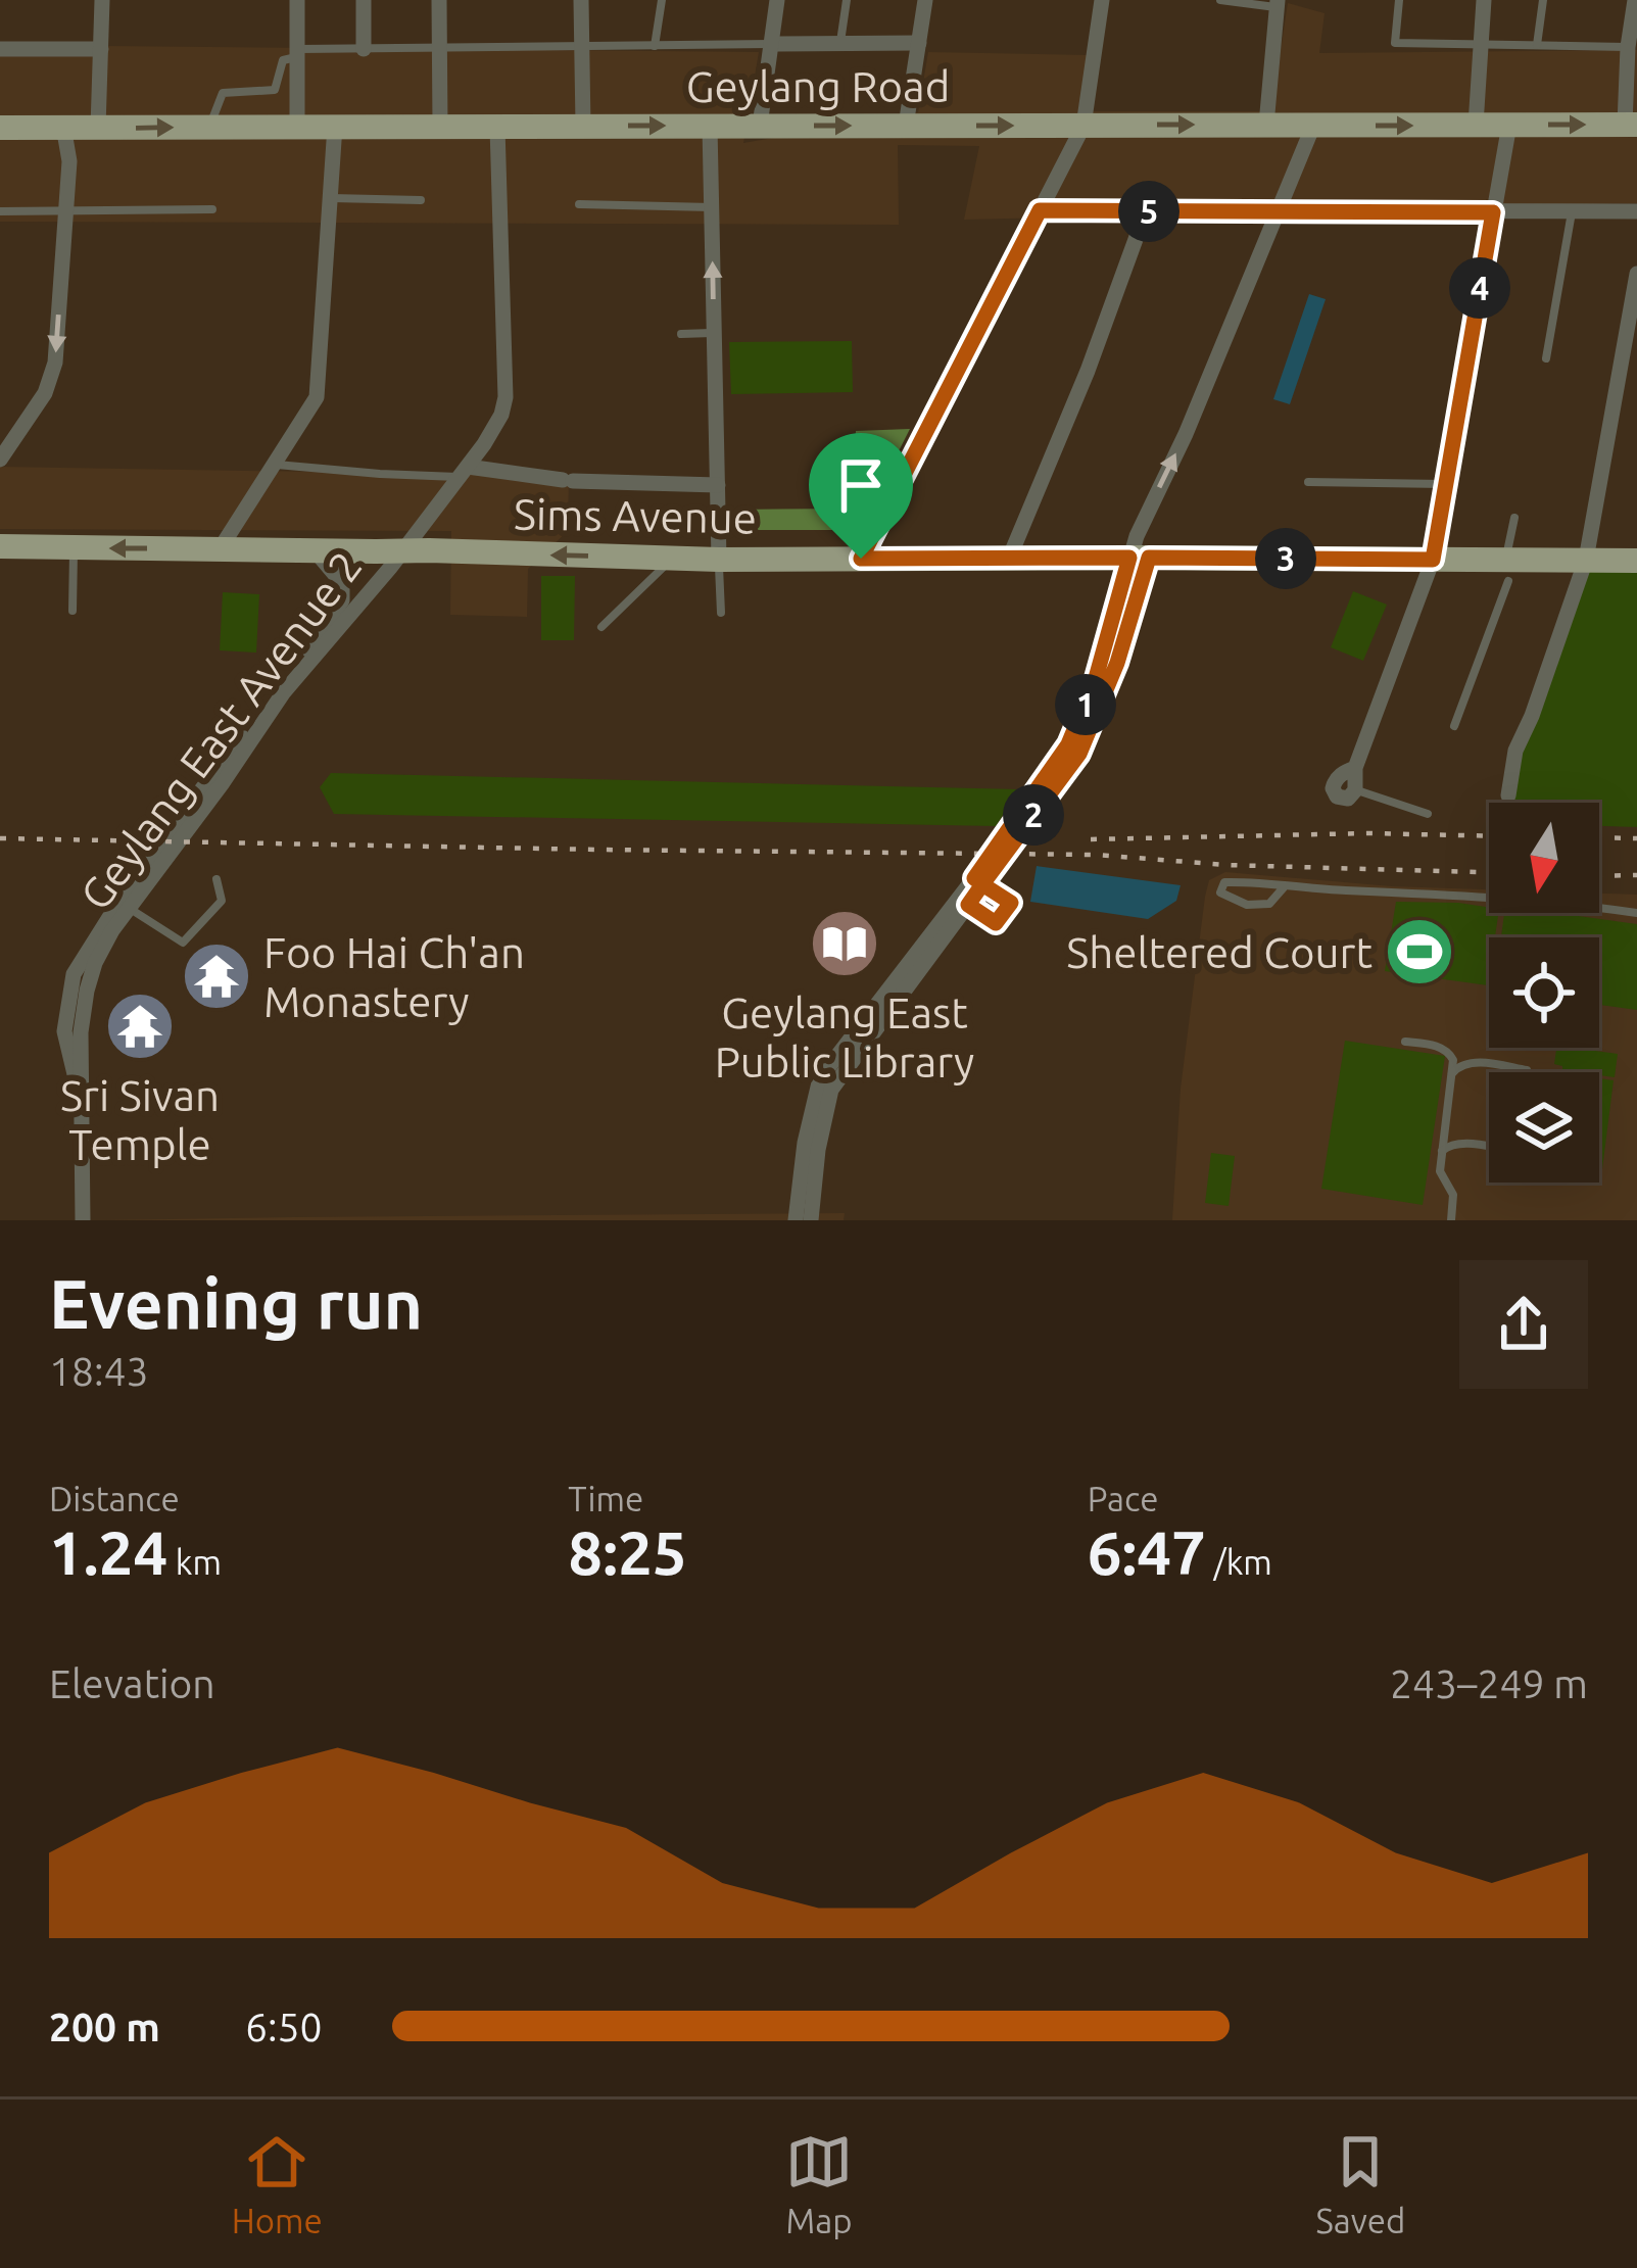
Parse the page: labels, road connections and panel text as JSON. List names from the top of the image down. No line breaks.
{"streets":{"main road":["Geylang Road","Sims Avenue"],"street":["Geylang East Avenue 2"]},"crossings":[["Geylang Road","Geylang East Avenue 2"],["Sims Avenue","Geylang East Avenue 2"]],"one_way":["Geylang Road"],"places":{"library":["Geylang East Public Library"],"sports":["Sheltered Court"],"temple":["Foo Hai Ch'an Monastery","Sri Sivan Temple"]},"north":"bottom","page":{"pins":["5","4","3","1","2"],"heading":["Evening run","18:43"],"stats":[["Distance","1.24 km"],["Time","8:25"],["Pace","6:47 /km"]],"chart":["Elevation","243–249 m"],"list":[{"name":"200 m","note":"6:50"}],"tabs":["Home","Map","Saved"]}}
